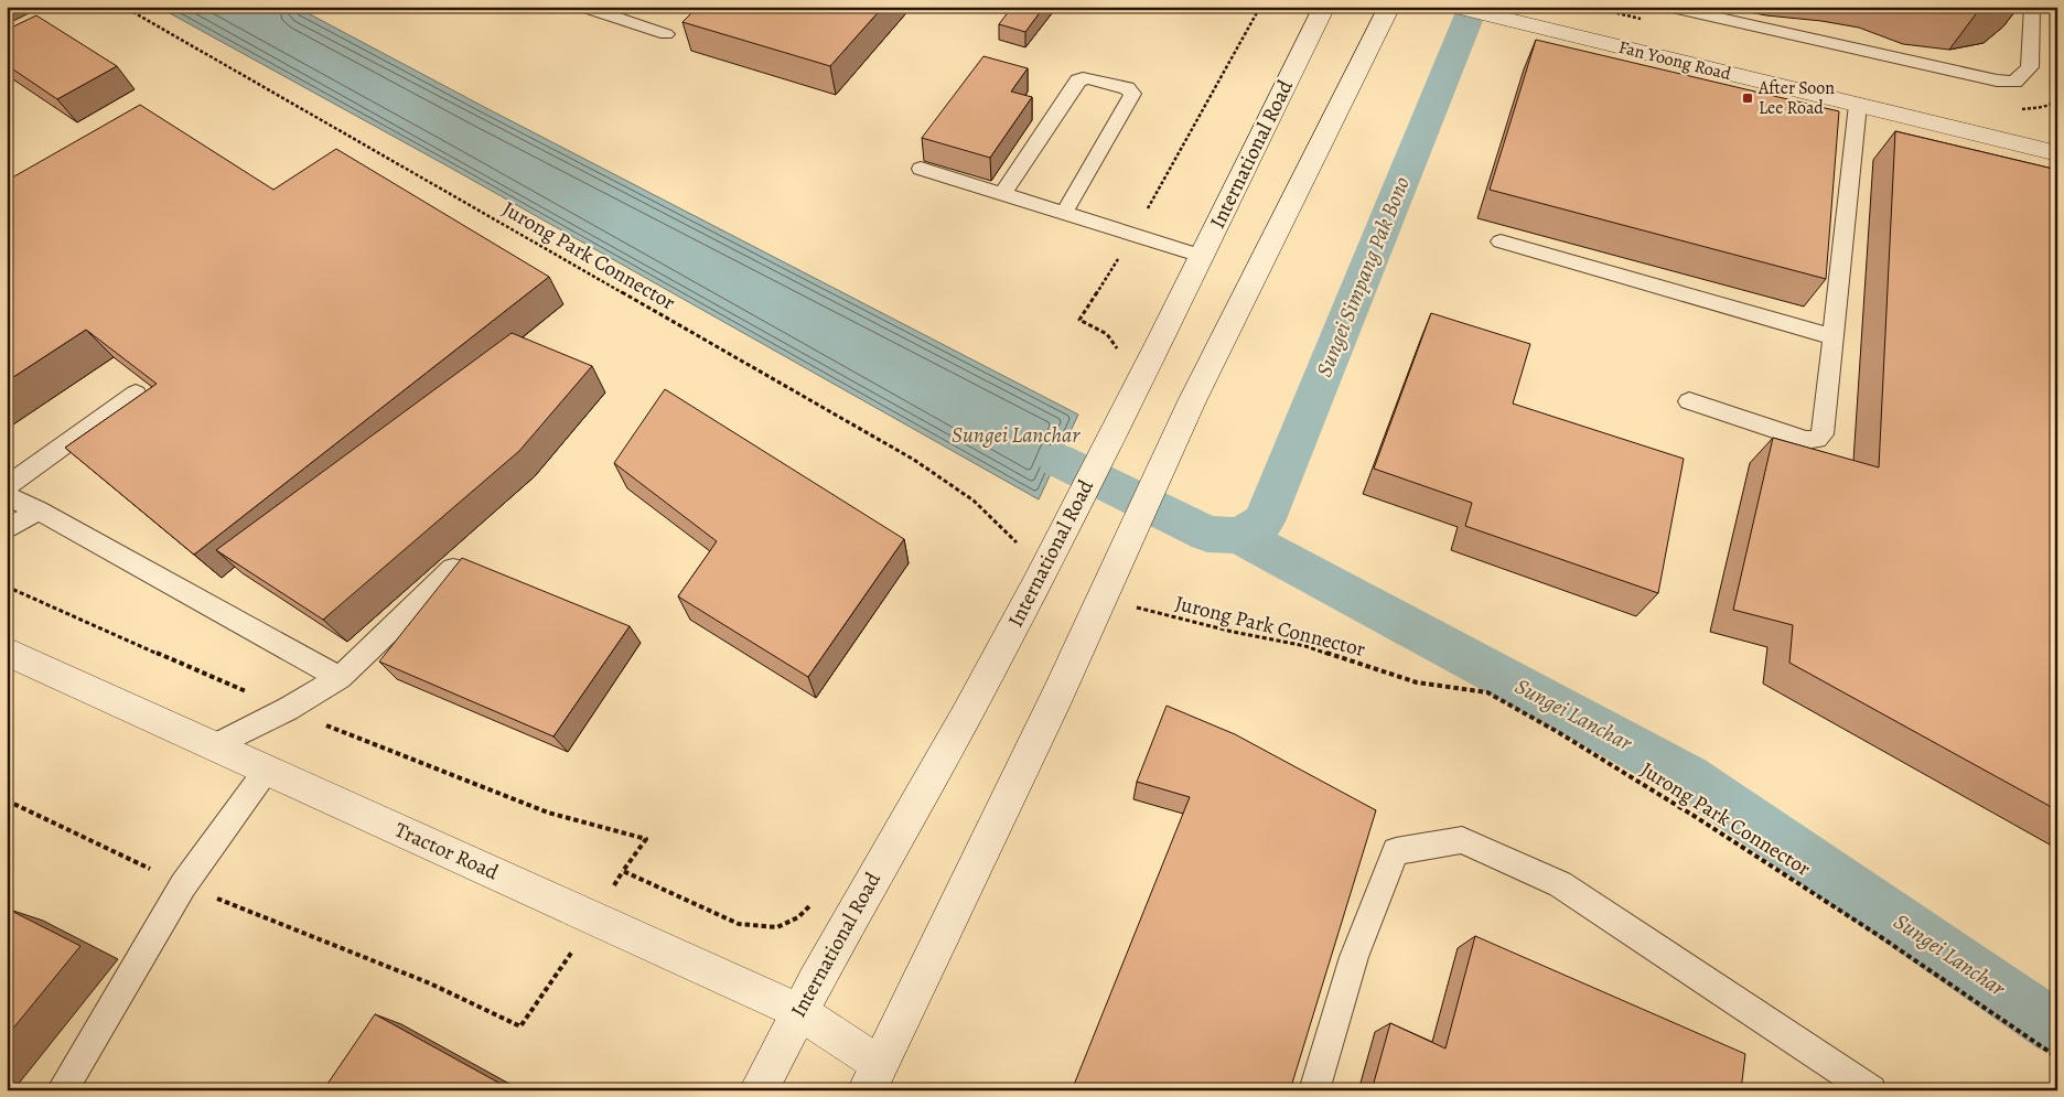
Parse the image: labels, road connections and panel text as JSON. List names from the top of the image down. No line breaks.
{"streets":{"main road":["Fan Yoong Road","International Road","Tractor Road"],"path":["Jurong Park Connector"]},"crossings":[["International Road","Tractor Road"]],"water":["Sungei Simpang Pak Bono","Sungei Lanchar"],"places":{"transit":["After Soon Lee Road"]}}
